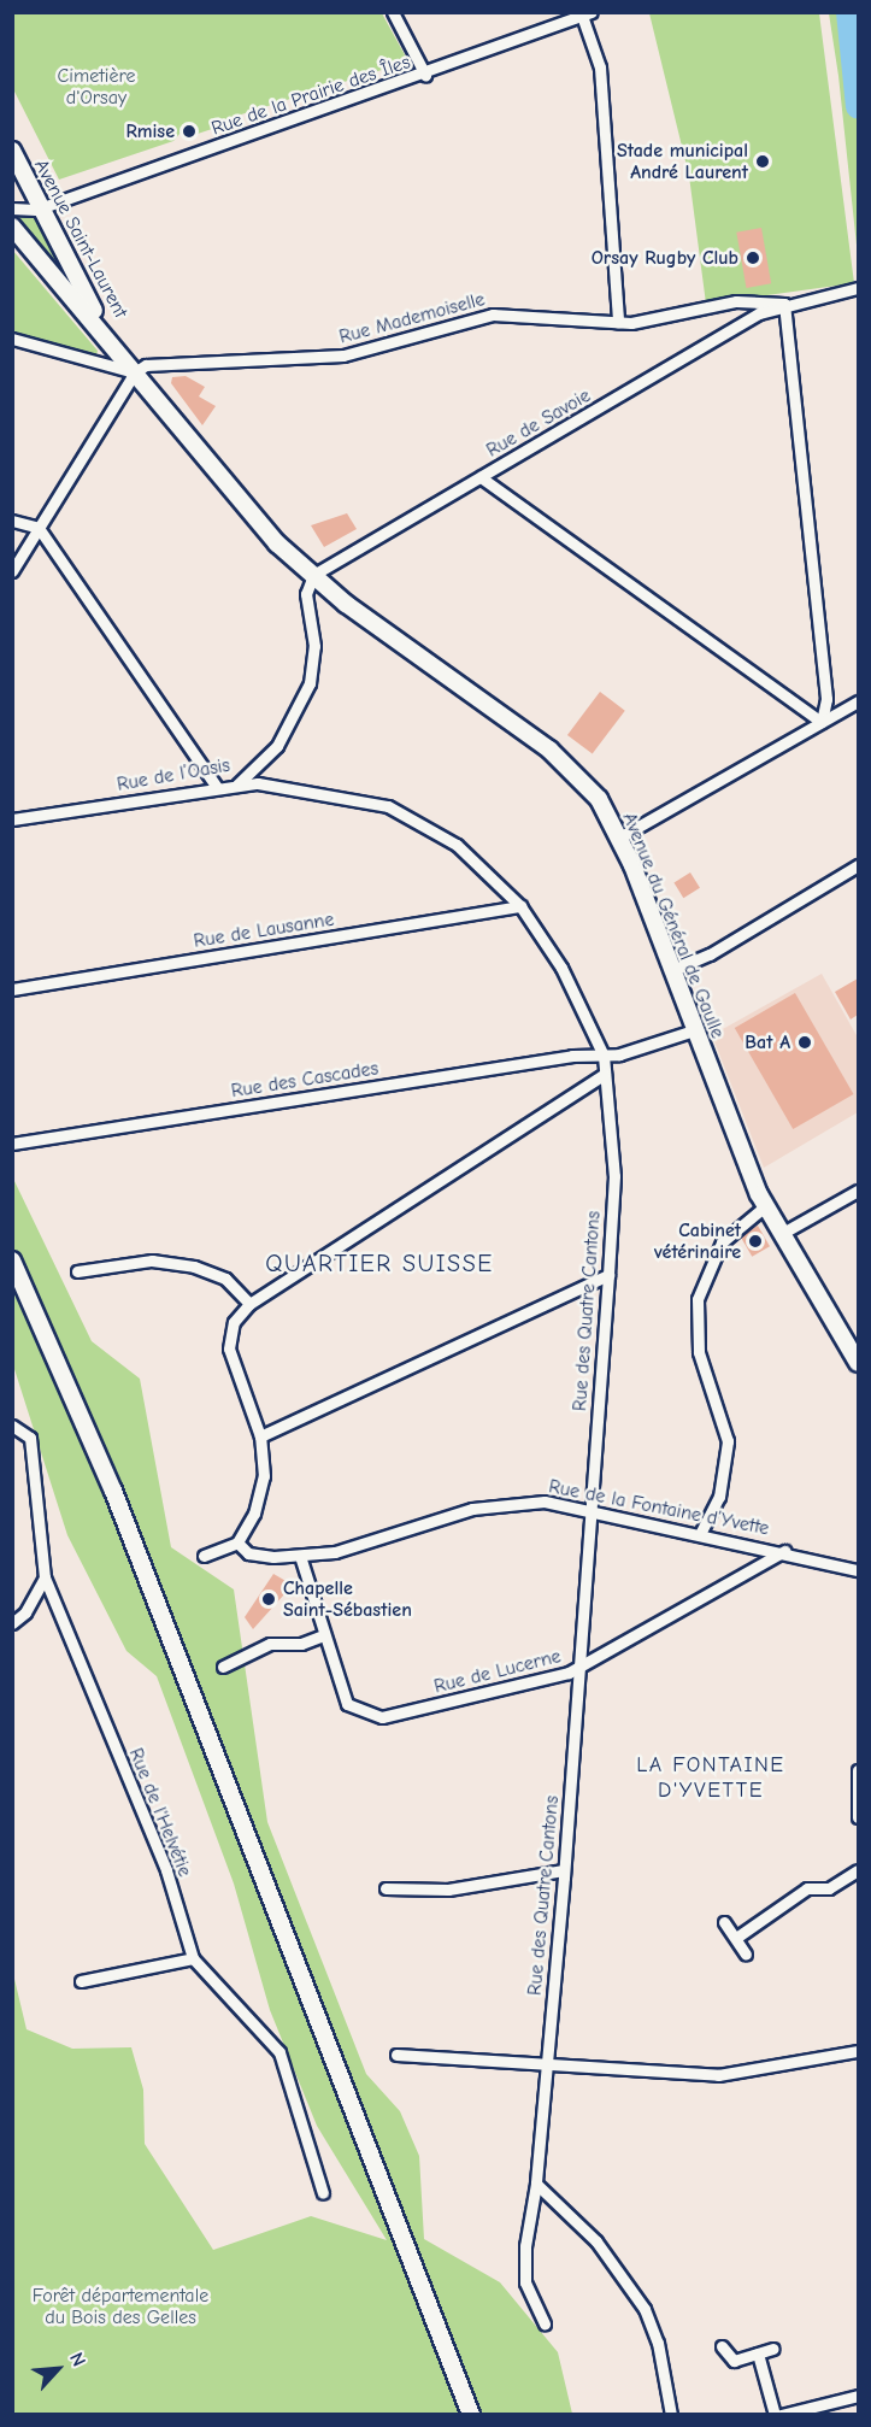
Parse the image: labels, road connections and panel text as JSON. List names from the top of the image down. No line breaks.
{"streets":{"main road":["Avenue Saint-Laurent","Avenue du Général de Gaulle"],"street":["Rue de la Prairie des Îles","Rue Mademoiselle","Rue de Savoie","Rue de l’Oasis","Rue de Lausanne","Rue des Cascades","Rue des Quatre Cantons","Rue de la Fontaine d’Yvette","Rue de Lucerne","Rue de l'Helvétie"]},"crossings":[["Rue de la Prairie des Îles","Avenue Saint-Laurent"],["Avenue Saint-Laurent","Avenue du Général de Gaulle"],["Rue Mademoiselle","Rue de Savoie"],["Rue Mademoiselle","Avenue du Général de Gaulle"],["Rue de Savoie","Rue de l’Oasis"],["Rue de Savoie","Avenue du Général de Gaulle"],["Rue de l’Oasis","Avenue du Général de Gaulle"],["Rue de l’Oasis","Rue des Quatre Cantons"],["Avenue du Général de Gaulle","Rue des Cascades"],["Rue de Lausanne","Rue des Quatre Cantons"],["Rue des Cascades","Rue des Quatre Cantons"],["Rue des Quatre Cantons","Rue de la Fontaine d’Yvette"],["Rue des Quatre Cantons","Rue de Lucerne"],["Rue de la Fontaine d’Yvette","Rue de Lucerne"]],"districts":["QUARTIER SUISSE","LA FONTAINE D'YVETTE"],"parks":["Cimetière d'Orsay","Forêt départementale du Bois des Gelles"],"places":["Rmise","Stade municipal André Laurent","Orsay Rugby Club","Bat A","Cabinet vétérinaire","Chapelle Saint-Sébastien"],"north":"top right"}
